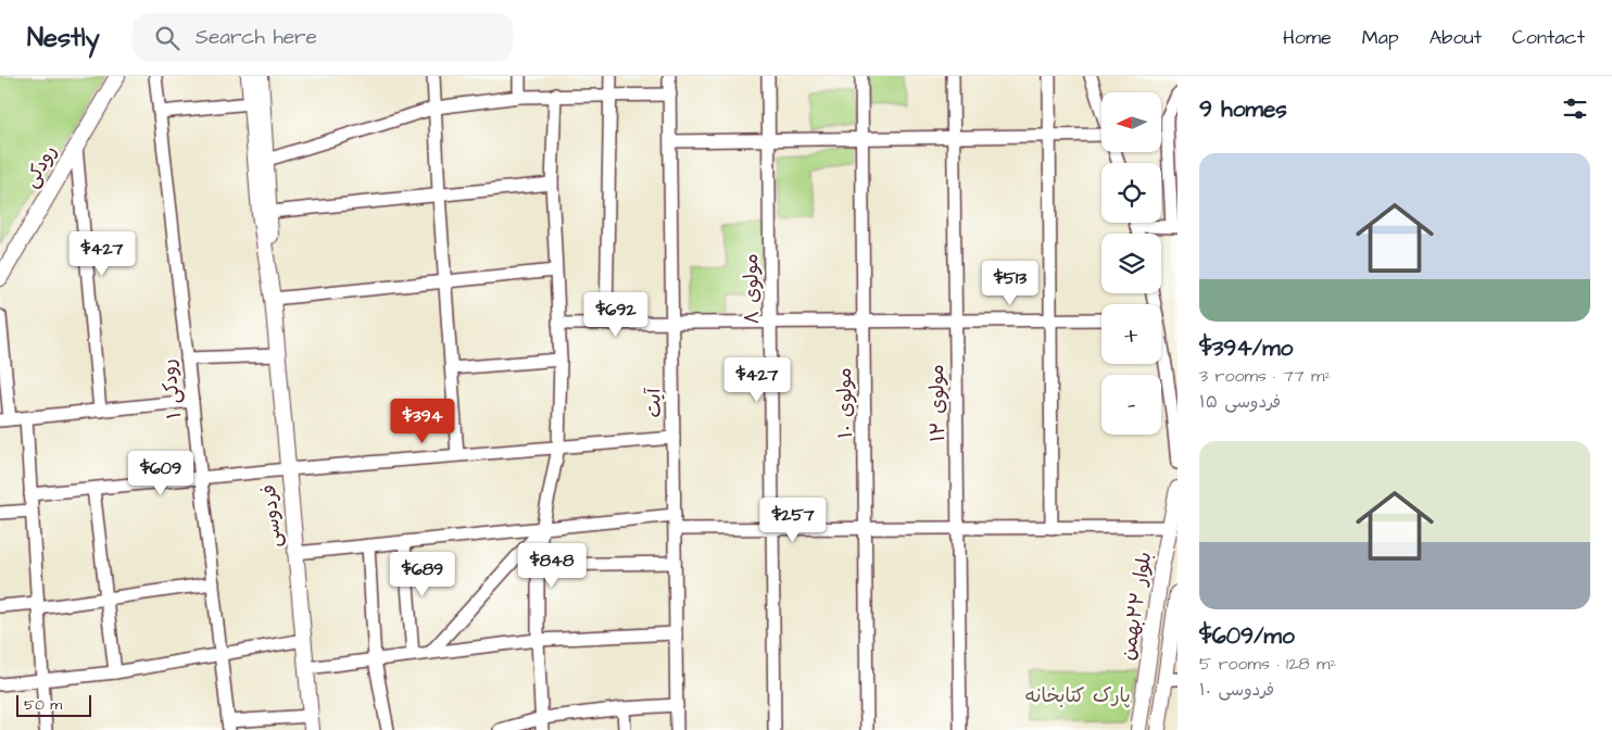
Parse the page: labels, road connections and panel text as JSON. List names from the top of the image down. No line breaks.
{"streets":{"main road":["رودکی","فردوسی","بلوار ۲۲بهمن"],"street":["مولوی ۸","رودکی ۱","آیت","مولوی ۱۰","مولوی ۱۲"]},"parks":["پارک کتابخانه"],"scale_bar":"50 m","north":"left","page":{"header":"Nestly","search":"Search here","nav":["Home","Map","About","Contact"],"heading":"9 homes","map_buttons":["+","−"],"list":[{"name":"$394/mo","note":"3 rooms · 77 m² · فردوسی ۱۵"},{"name":"$609/mo","note":"5 rooms · 128 m² · فردوسی ۱۰"}],"price":["$427","$513","$692","$427","$394","$609","$257","$848","$689"],"scale":"50 m"}}
